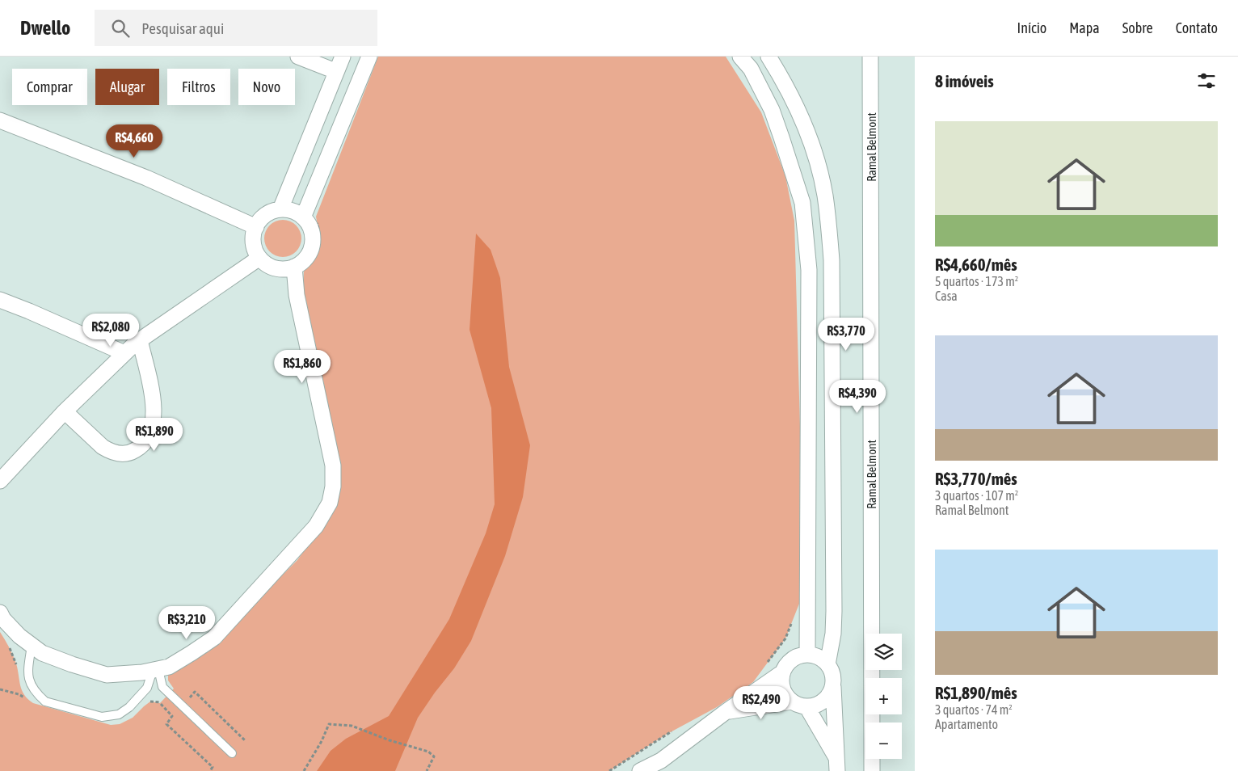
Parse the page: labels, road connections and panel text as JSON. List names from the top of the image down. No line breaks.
{"streets":{"street":["Ramal Belmont"]},"page":{"header":"Dwello","search":"Pesquisar aqui","nav":["Início","Mapa","Sobre","Contato"],"heading":"8 imóveis","chip":["Comprar","Alugar","Filtros","Novo"],"list":[{"name":"R$4,660/mês","note":"5 quartos · 173 m² · Casa"},{"name":"R$3,770/mês","note":"3 quartos · 107 m² · Ramal Belmont"},{"name":"R$1,890/mês","note":"3 quartos · 74 m² · Apartamento"}],"price":["R$4,660","R$2,080","R$3,770","R$1,860","R$4,390","R$1,890","R$3,210","R$2,490"],"map_buttons":["+","−"]}}
